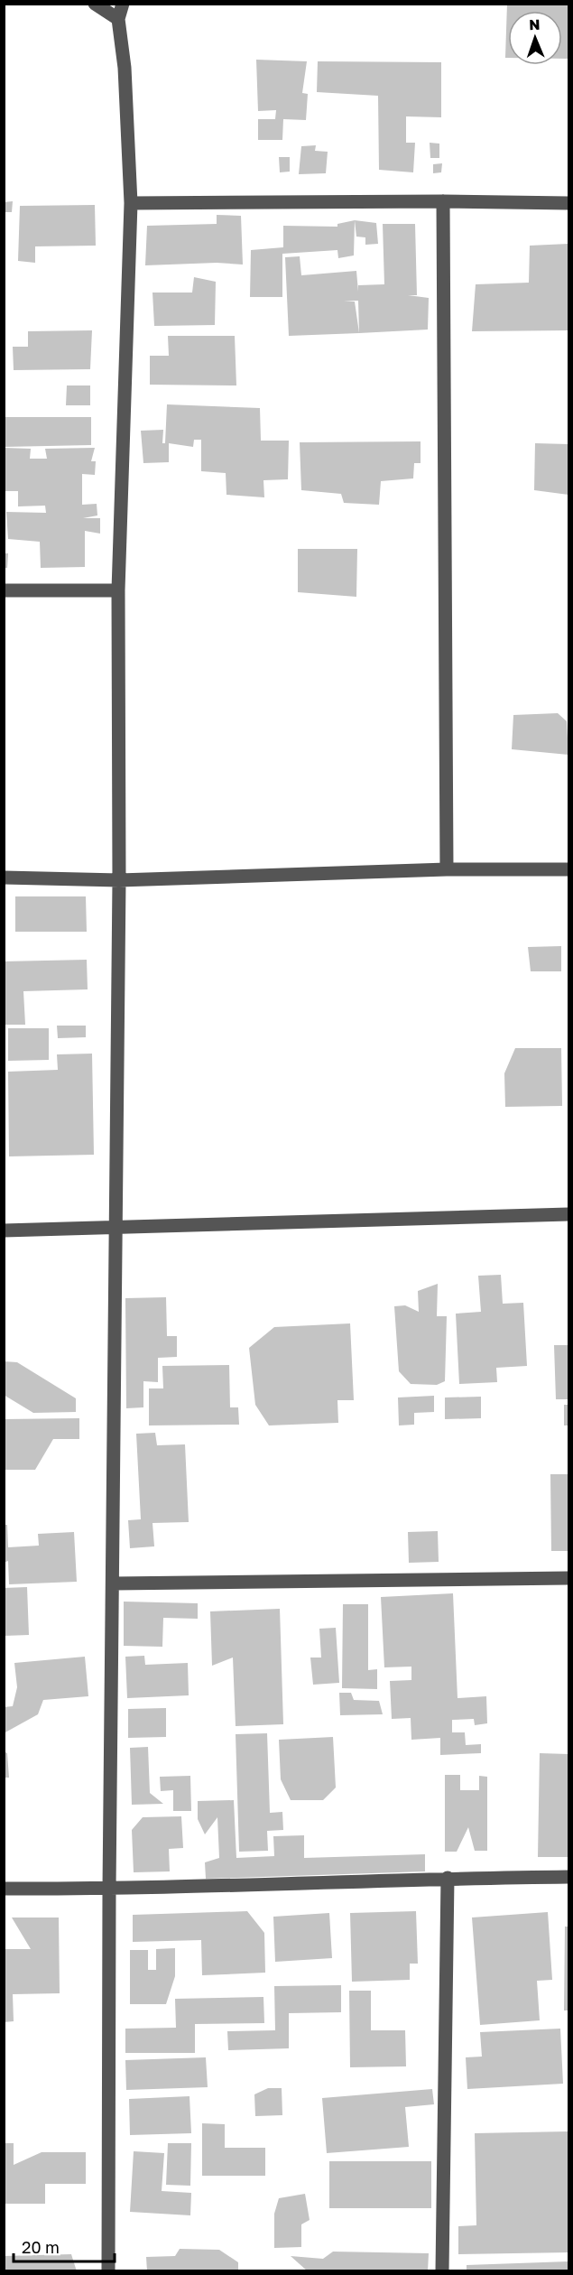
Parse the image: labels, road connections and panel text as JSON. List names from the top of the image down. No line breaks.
{"scale_bar":"20 m","north":"top"}
